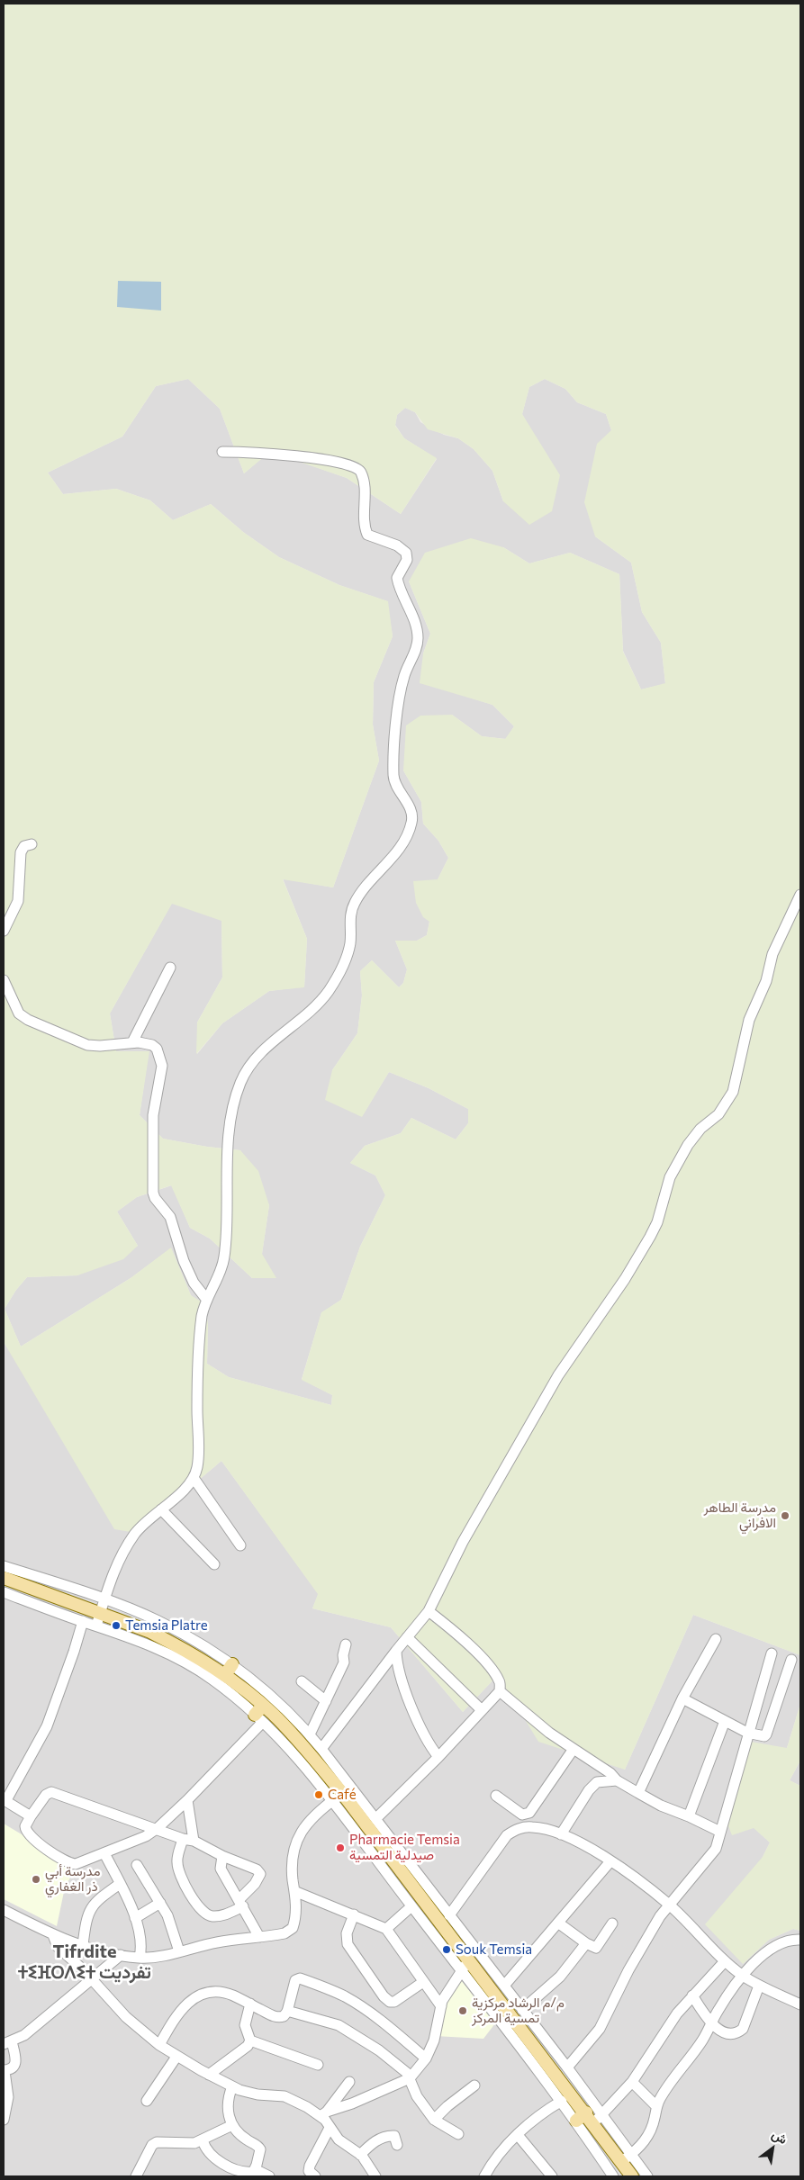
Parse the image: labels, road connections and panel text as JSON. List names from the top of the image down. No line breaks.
{"districts":["Tifrdite ⵜⵉⴼⵔⴷⵉⵜ تفرديت"],"places":["مدرسة الطاهر الافراني","Temsia Platre","Café","Pharmacie Temsia صيدلية التمسية","مدرسة أبي ذر الغفاري","Souk Temsia","م/م الرشاد مركزية تمسية المركز"],"north":"top right"}
